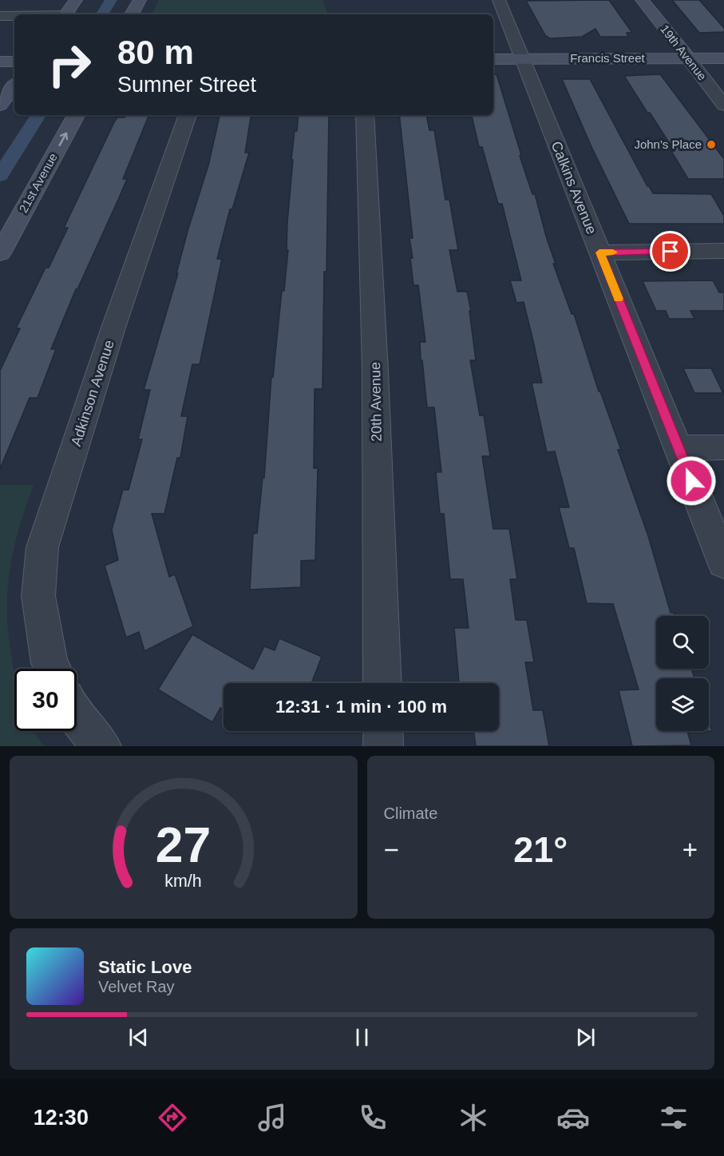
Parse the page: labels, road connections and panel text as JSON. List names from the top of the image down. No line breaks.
{"streets":{"street":["19th Avenue","Francis Street","21st Avenue","Calkins Avenue","Adkinson Avenue","20th Avenue"]},"crossings":[["19th Avenue","Francis Street"],["Francis Street","Calkins Avenue"]],"one_way":["21st Avenue"],"places":["John's Place"],"page":{"turn":["80 m","Sumner Street"],"limit":"30","trip":"12:31 · 1 min · 100 m","tile":"Climate","heat":["−","21°","+"],"song":["Static Love","Velvet Ray"],"tabs":"12:30","gauge":["27","km/h"]}}
